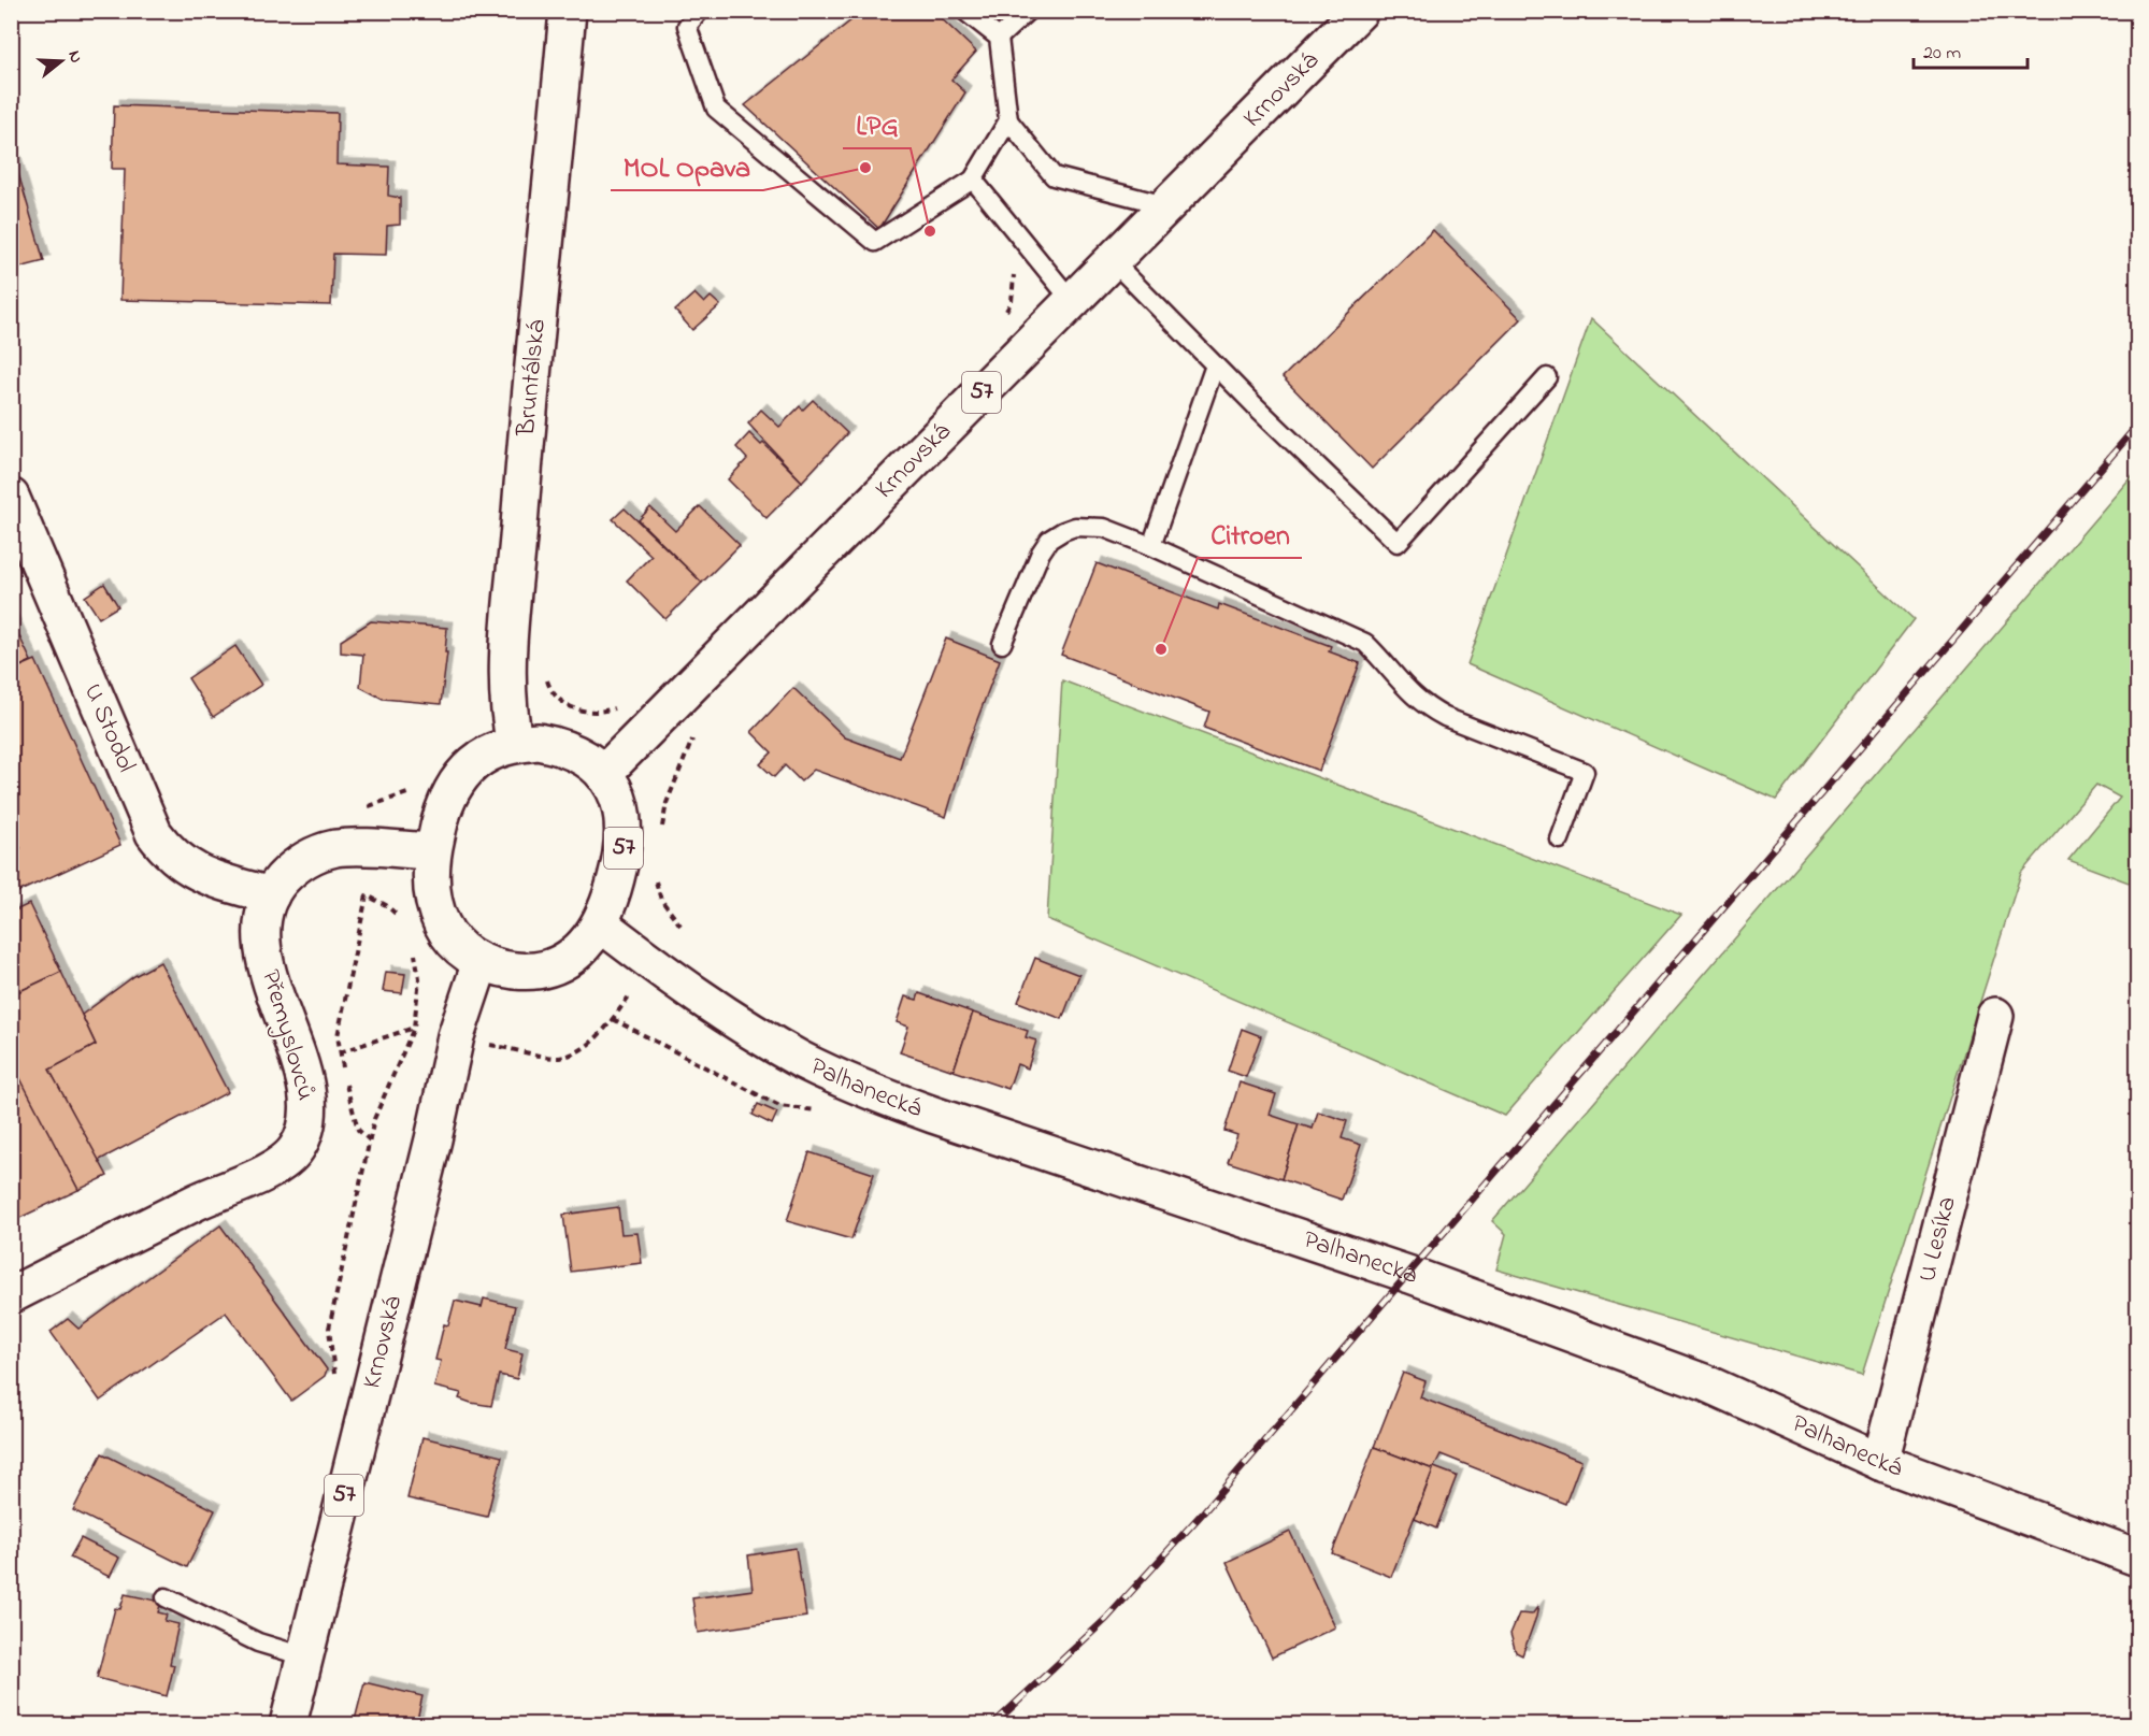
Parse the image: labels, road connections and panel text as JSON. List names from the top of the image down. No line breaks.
{"streets":{"street":["Krnovská","Bruntálská","57","U Stodol","Přemyslovců","Palhanecká","U Lesíka"]},"crossings":[["Krnovská","Bruntálská"],["Krnovská","57"],["Krnovská","Přemyslovců"],["Krnovská","Palhanecká"],["Bruntálská","57"],["Bruntálská","Přemyslovců"],["Bruntálská","Palhanecká"],["57","Přemyslovců"],["57","Palhanecká"],["U Stodol","Přemyslovců"],["Přemyslovců","Palhanecká"],["Palhanecká","U Lesíka"]],"places":["MOL Opava","LPG","Citroen"],"scale_bar":"20 m","north":"right"}
